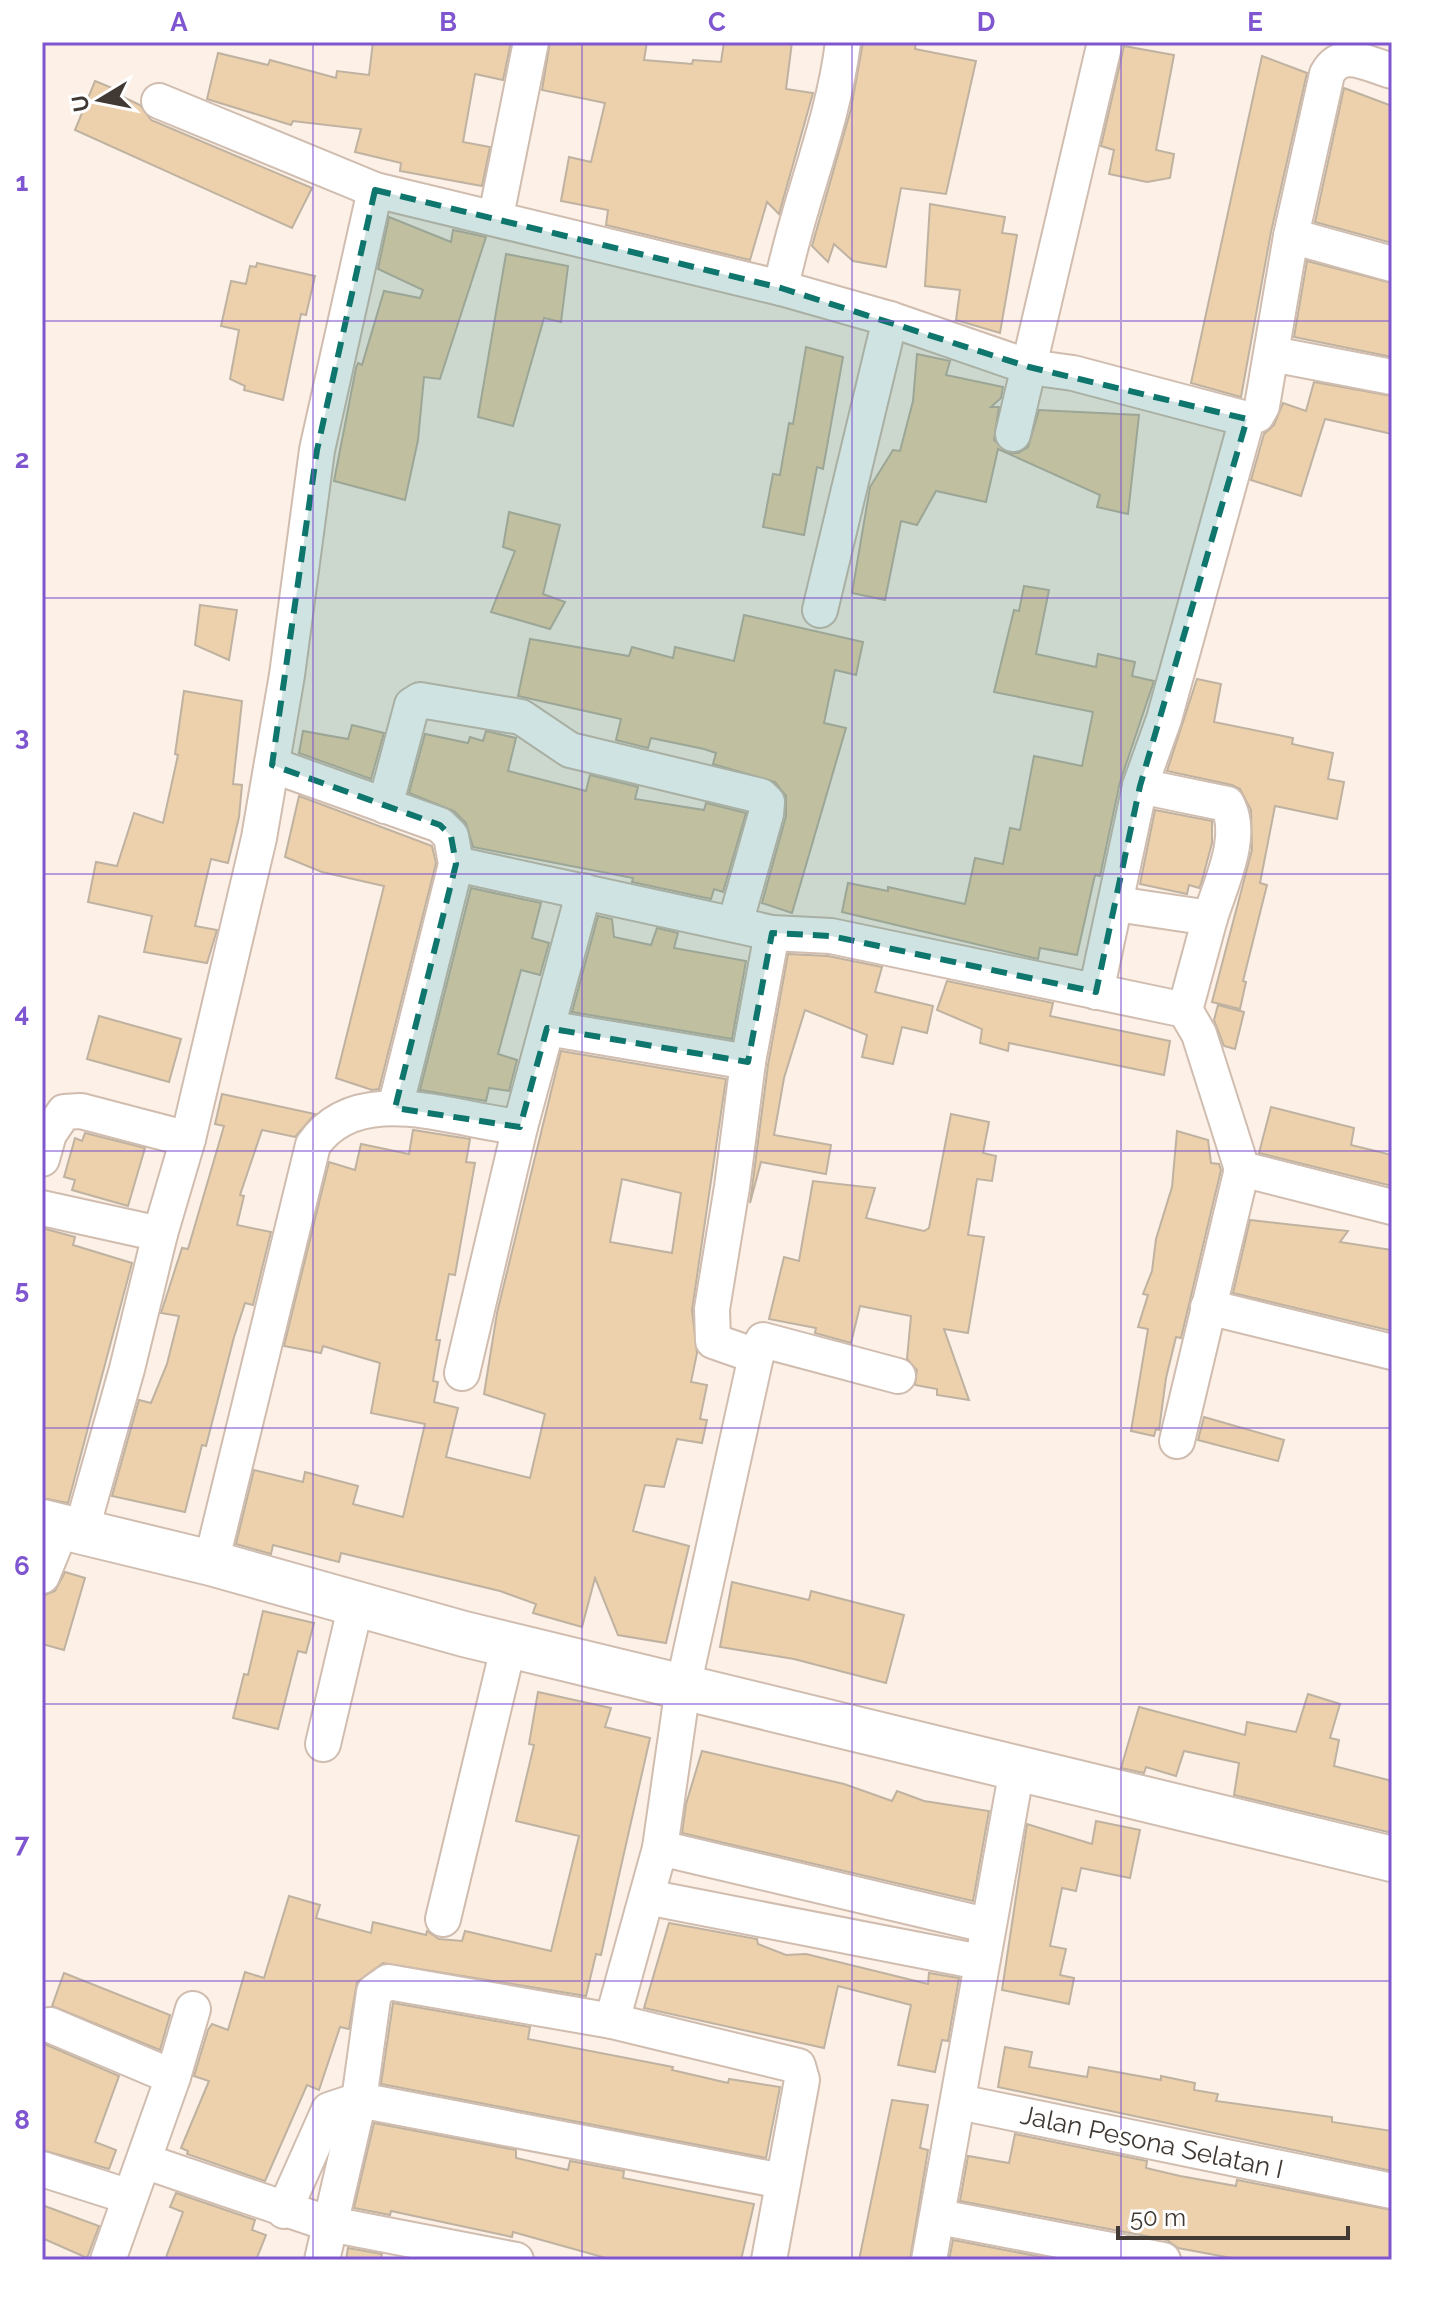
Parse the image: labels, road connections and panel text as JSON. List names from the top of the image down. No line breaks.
{"streets":{"street":["Jalan Pesona Selatan I"]},"scale_bar":"50 m","north":"left","grid":{"columns":["A","B","C","D","E"],"rows":["1","2","3","4","5","6","7","8"]}}
